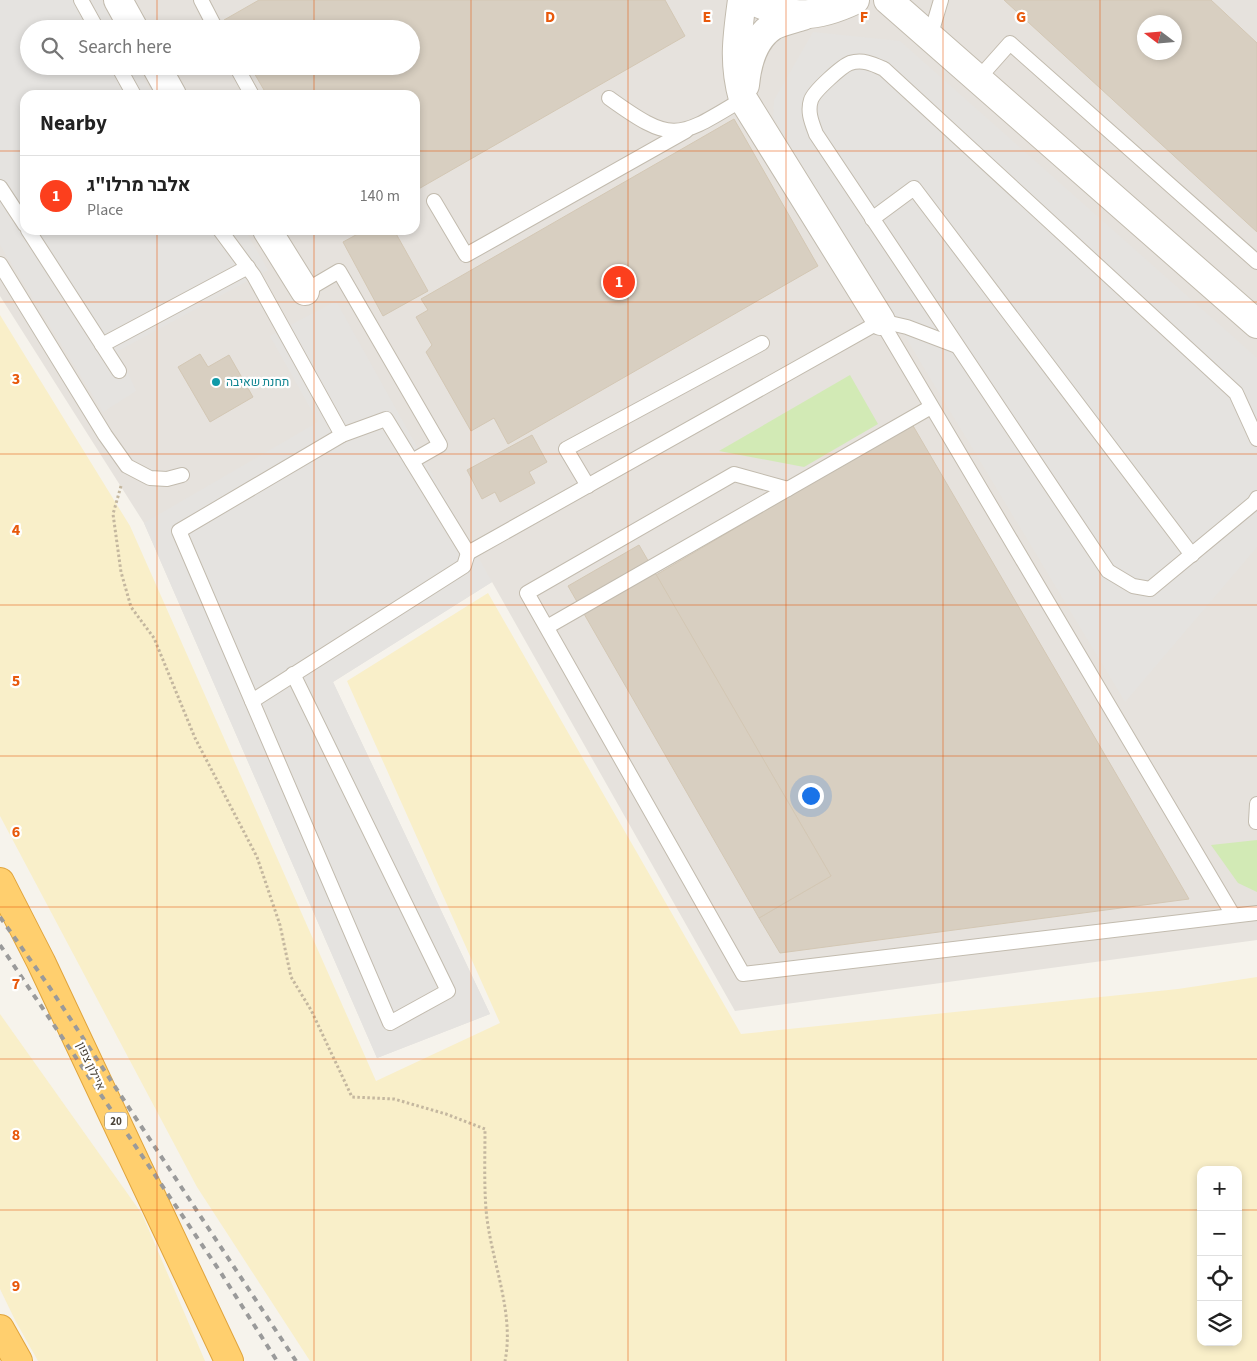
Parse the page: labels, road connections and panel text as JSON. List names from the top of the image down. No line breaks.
{"streets":{"highway":["איילון צפון","20"]},"places":["תחנת שאיבה"],"north":"left","page":{"search":"Search here","heading":"Nearby","list":[{"mark":"1","name":"אלבר מרלו\"ג","note":"Place","value":"140 m"}],"pins":"1","map_buttons":["+","−"]},"grid":{"columns":["D","E","F","G"],"rows":["3","4","5","6","7","8","9"]}}
